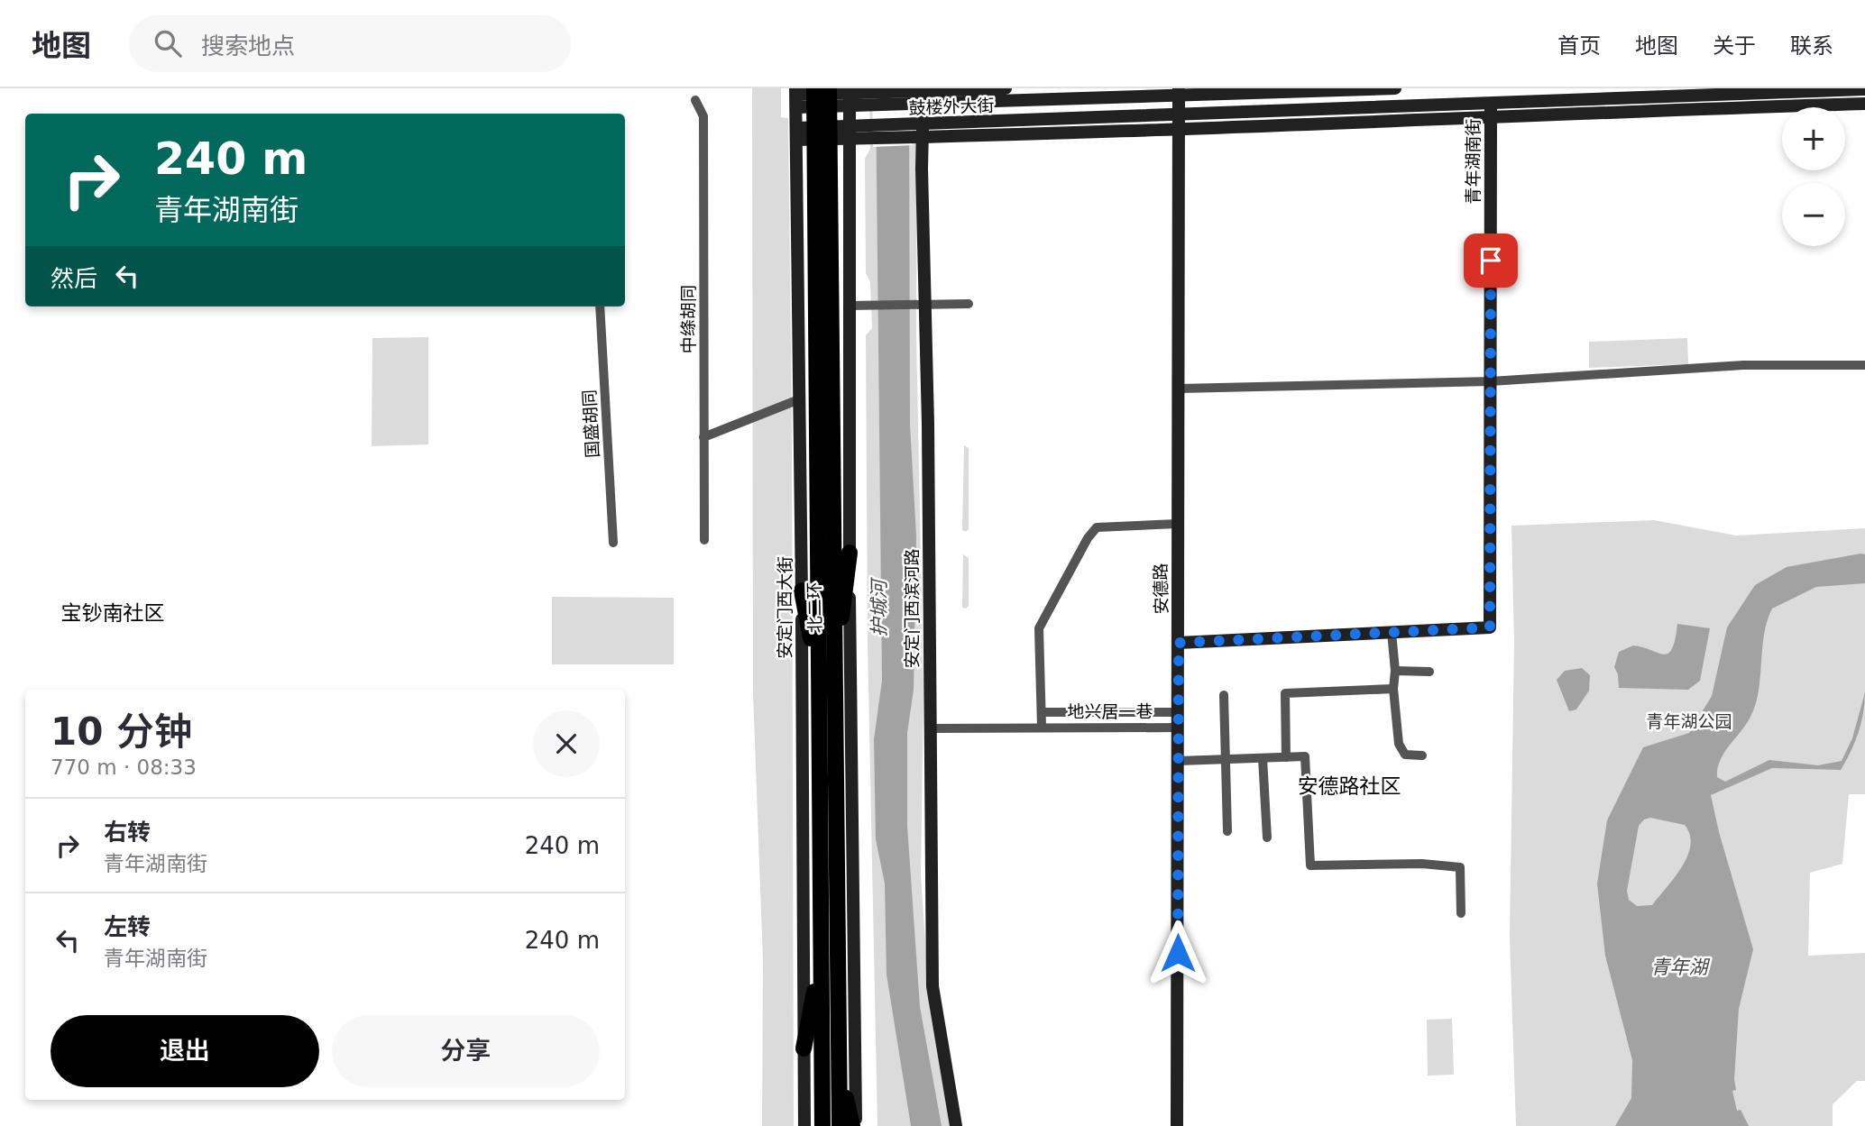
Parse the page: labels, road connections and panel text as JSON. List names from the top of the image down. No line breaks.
{"streets":{"highway":["北二环"],"street":["鼓楼外大街","青年湖南街","中绦胡同","国盛胡同","安德路","安定门西大街","安定门西滨河路","地兴居一巷"]},"crossings":[["鼓楼外大街","青年湖南街"],["鼓楼外大街","安德路"],["鼓楼外大街","安定门西大街"],["鼓楼外大街","安定门西滨河路"],["青年湖南街","安德路"],["安德路","地兴居一巷"],["安定门西滨河路","地兴居一巷"]],"districts":["宝钞南社区","安德路社区"],"water":["护城河","青年湖"],"parks":["青年湖公园"],"page":{"header":"地图","search":"搜索地点","nav":["首页","地图","关于","联系"],"map_buttons":["+","−"],"turn":["240 m","青年湖南街"],"then":"然后","heading":["10 分钟","770 m · 08:33"],"list":[{"name":"右转","note":"青年湖南街","value":"240 m"},{"name":"左转","note":"青年湖南街","value":"240 m"}],"buttons":["退出","分享"]}}
